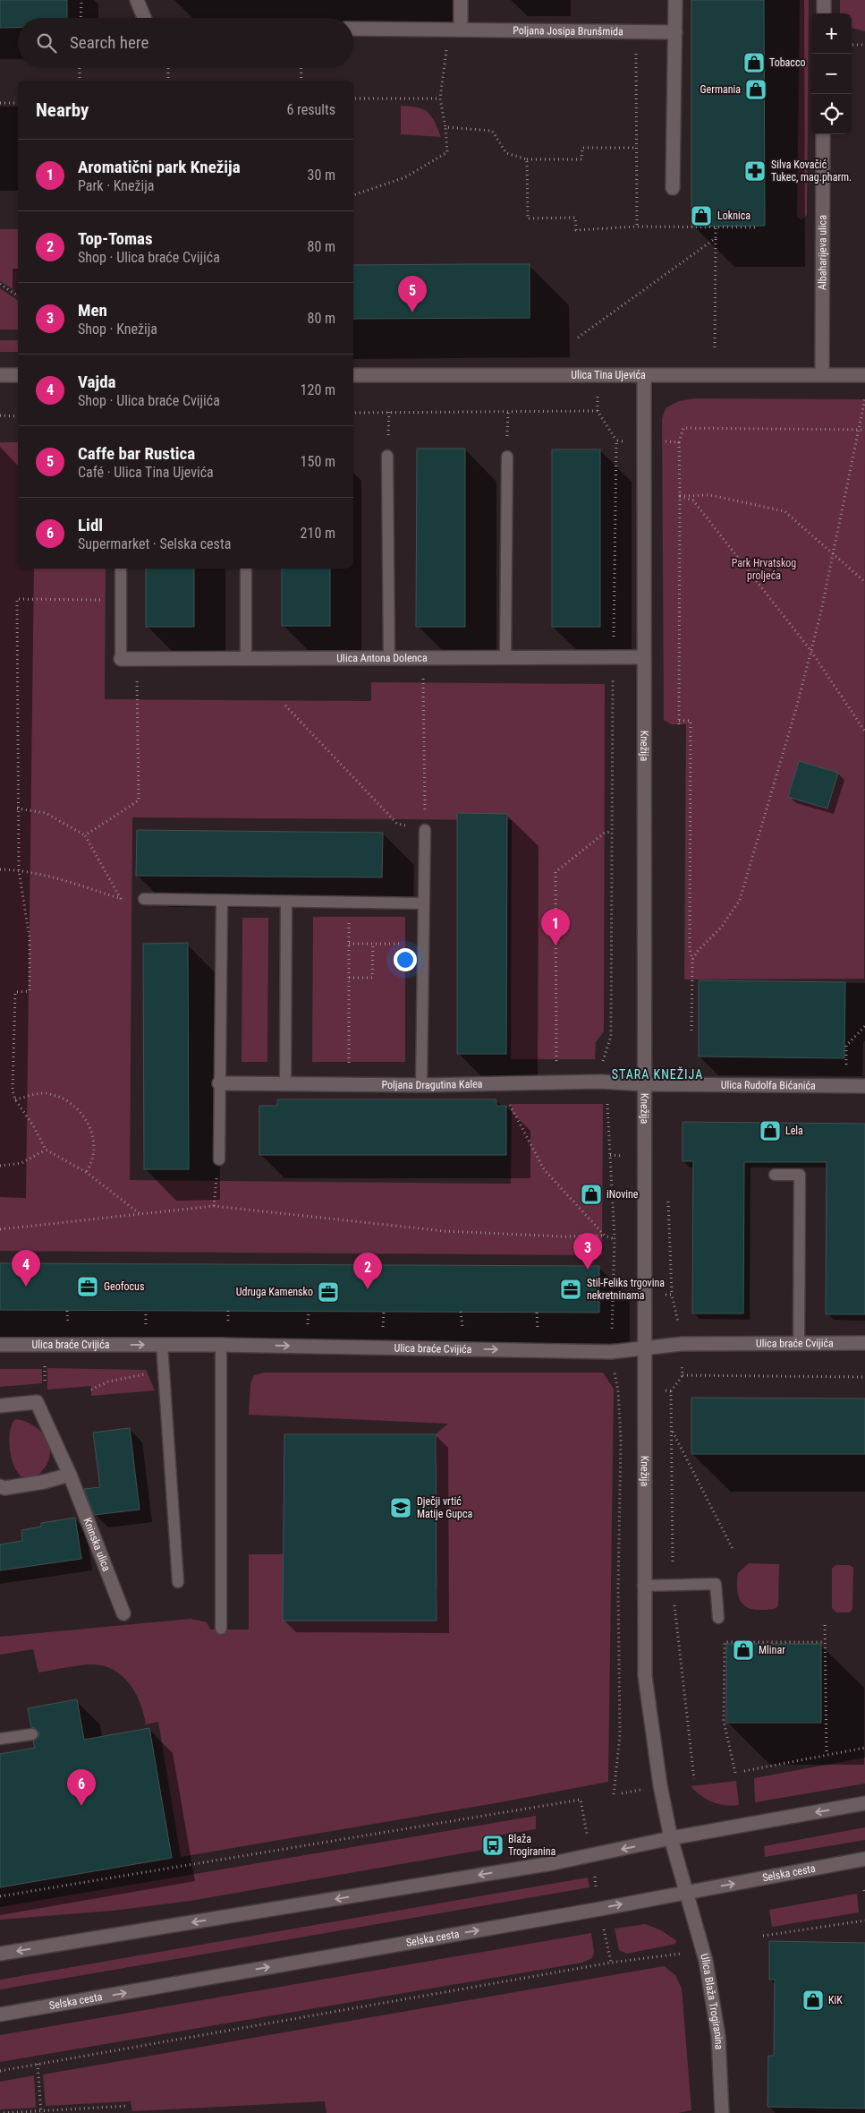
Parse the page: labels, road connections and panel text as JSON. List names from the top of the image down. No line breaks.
{"streets":{"street":["Poljana Josipa Brunšmida","Albaharijeva ulica","Ulica Tina Ujevića","Ulica Antona Dolenca","Knežija","Poljana Dragutina Kalea","Ulica Rudolfa Bićanića","Ulica braće Cvijića","Kninska ulica","Selska cesta","Ulica Blaža Trogiranina"]},"crossings":[["Albaharijeva ulica","Ulica Tina Ujevića"],["Ulica Tina Ujevića","Knežija"],["Ulica Antona Dolenca","Knežija"],["Knežija","Poljana Dragutina Kalea"],["Knežija","Ulica Rudolfa Bićanića"],["Knežija","Ulica braće Cvijića"],["Knežija","Ulica Blaža Trogiranina"],["Poljana Dragutina Kalea","Ulica Rudolfa Bićanića"],["Selska cesta","Ulica Blaža Trogiranina"]],"one_way":["Ulica braće Cvijića"],"districts":["STARA KNEŽIJA"],"parks":["Park Hrvatskog proljeća"],"places":{"shop":["Tobacco","Germania","Loknica","Lela","iNovine","Mlinar","KiK"],"pharmacy":["Silva Kovačić Tukec, mag.pharm."],"office":["Geofocus","Stil-Feliks trgovina nekretninama","Udruga Kamensko"],"school or university":["Dječji vrtić Matije Gupca"],"bus stop":["Blaža Trogiranina"]},"page":{"map_buttons":["+","−"],"search":"Search here","heading":["Nearby","6 results"],"list":[{"mark":"1","name":"Aromatični park Knežija","note":"Park · Knežija","value":"30 m"},{"mark":"2","name":"Top-Tomas","note":"Shop · Ulica braće Cvijića","value":"80 m"},{"mark":"3","name":"Men","note":"Shop · Knežija","value":"80 m"},{"mark":"4","name":"Vajda","note":"Shop · Ulica braće Cvijića","value":"120 m"},{"mark":"5","name":"Caffe bar Rustica","note":"Café · Ulica Tina Ujevića","value":"150 m"},{"mark":"6","name":"Lidl","note":"Supermarket · Selska cesta","value":"210 m"}],"pins":["5","1","3","4","2","6"]}}
